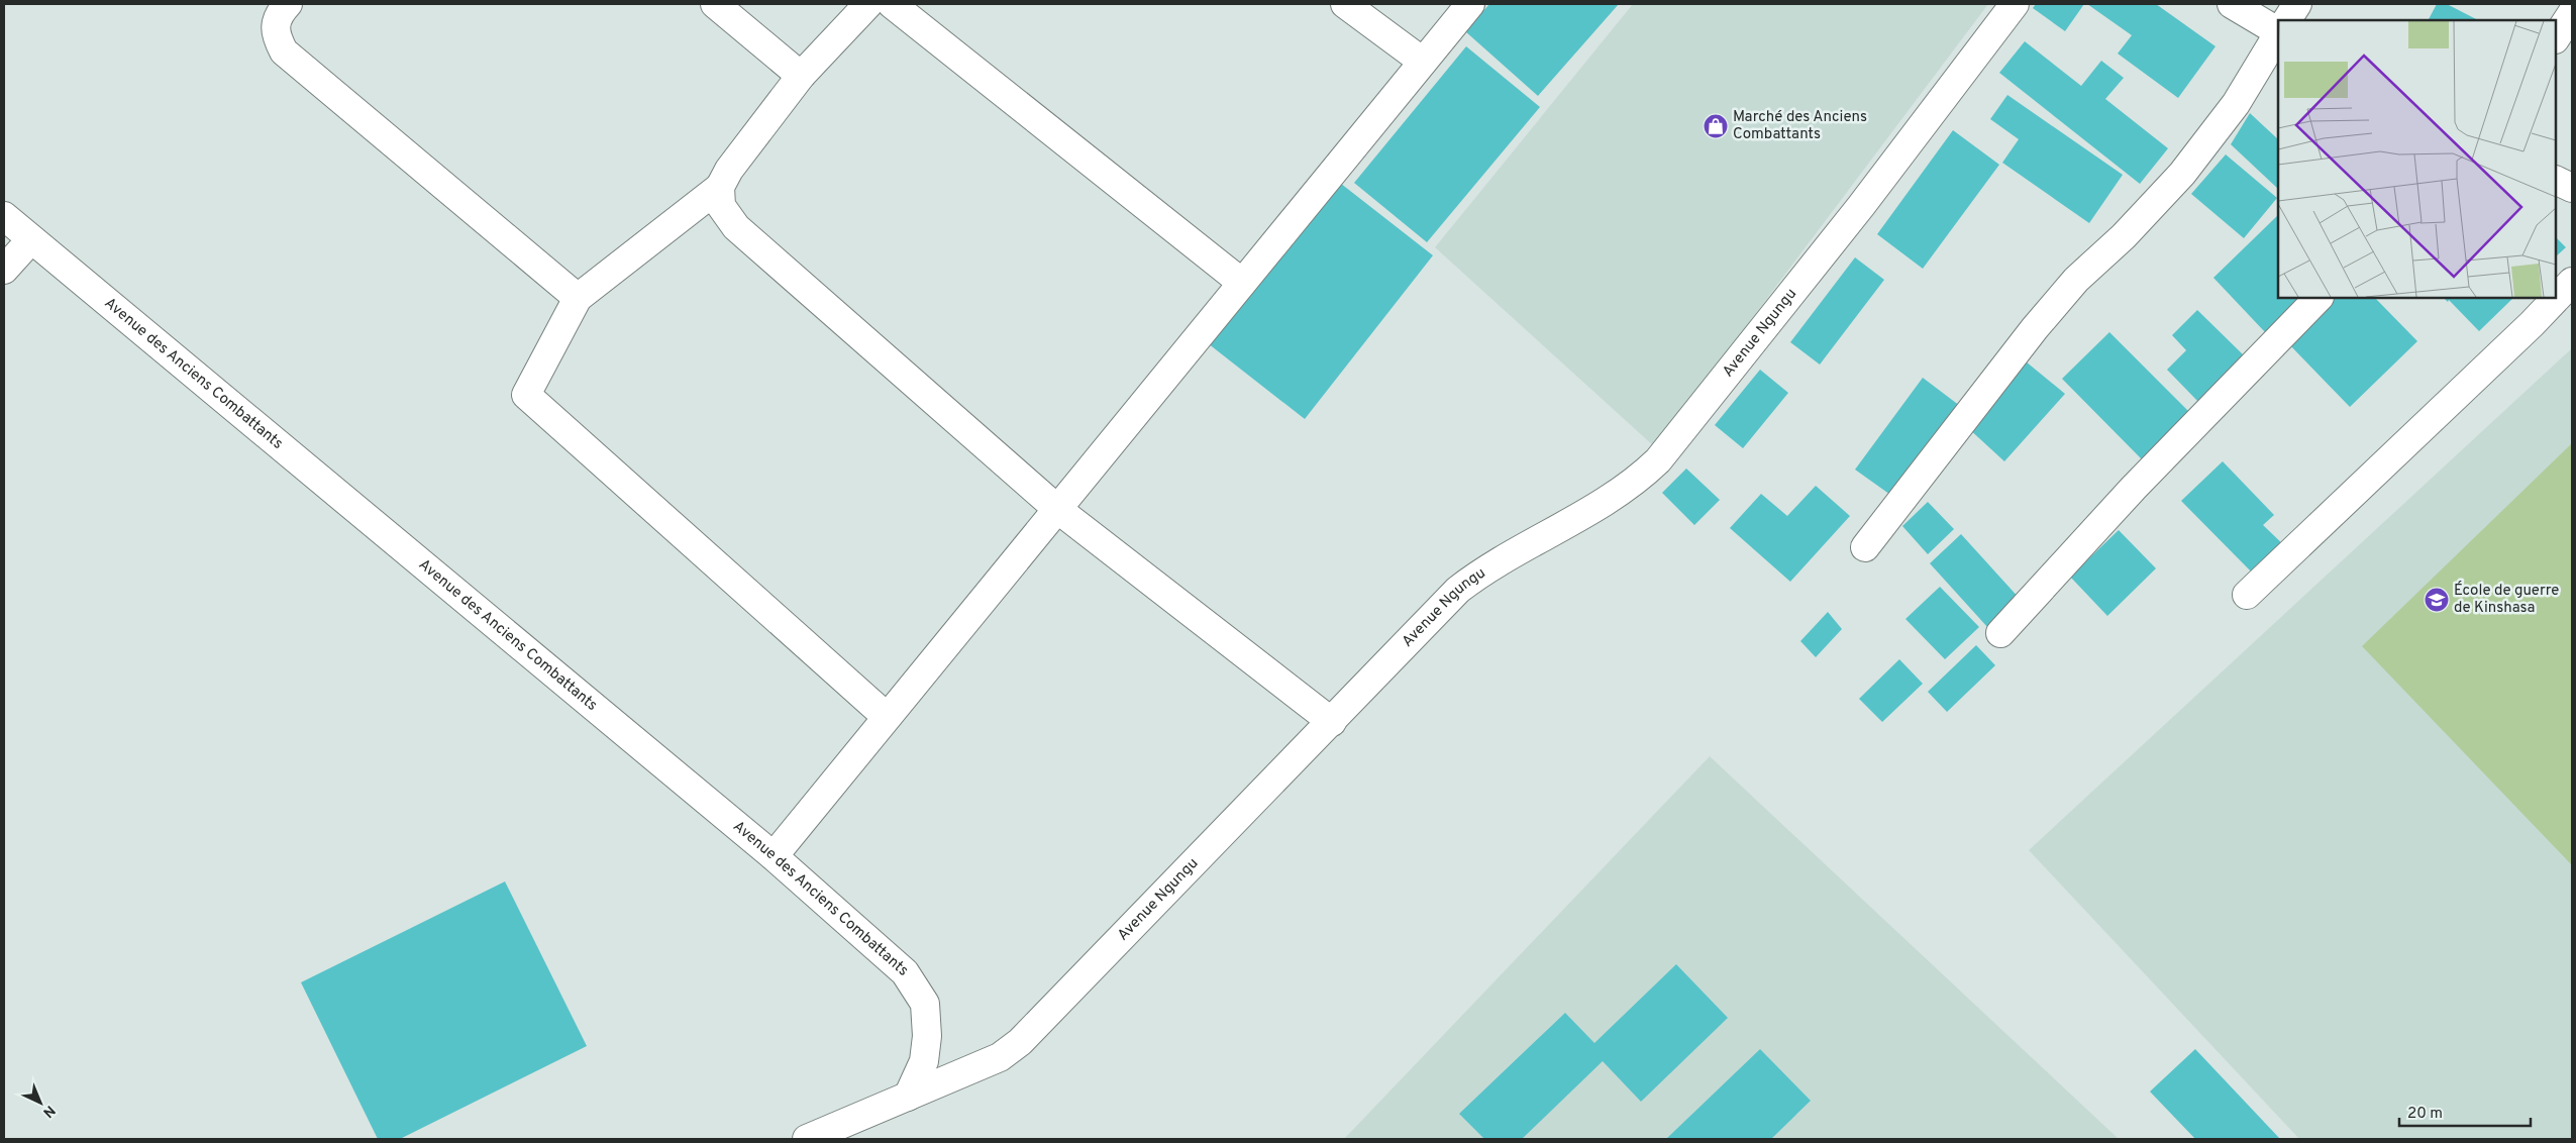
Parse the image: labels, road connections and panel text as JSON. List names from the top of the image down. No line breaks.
{"streets":{"street":["Avenue Ngungu","Avenue des Anciens Combattants"]},"crossings":[["Avenue Ngungu","Avenue des Anciens Combattants"]],"places":{"shop":["Marché des Anciens Combattants"],"school or university":["École de guerre de Kinshasa"]},"scale_bar":"20 m","north":"bottom right"}
